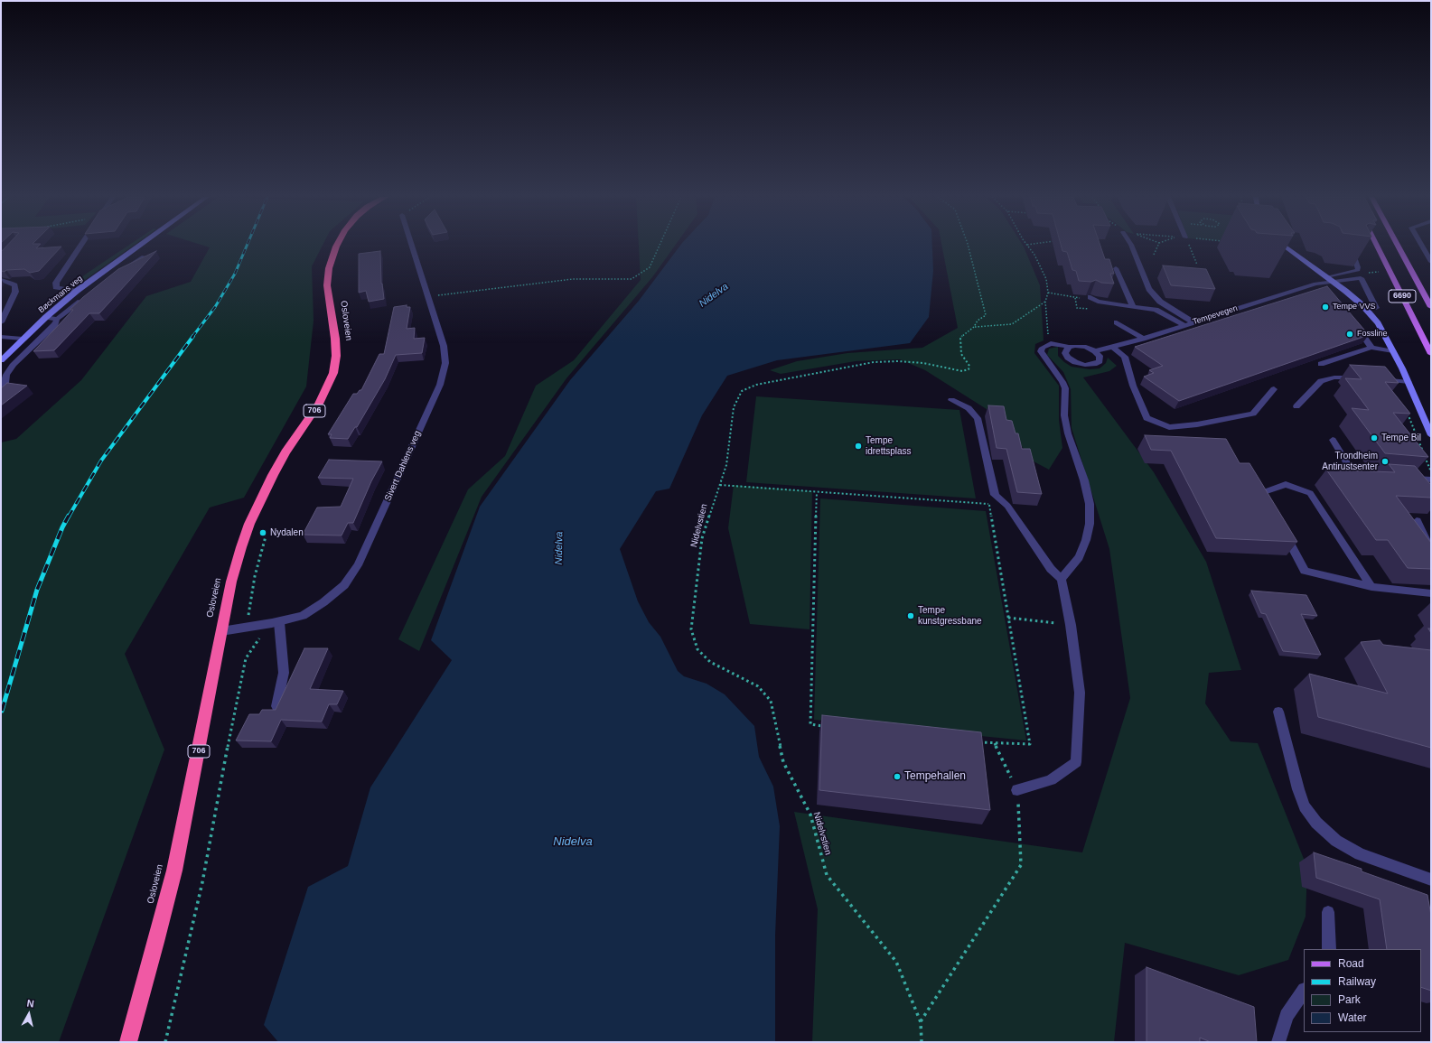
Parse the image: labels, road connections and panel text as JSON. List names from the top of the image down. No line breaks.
{"streets":{"highway":["Osloveien","706"],"main road":["6690"],"street":["Bøckmans veg","Tempevegen","Sivert Dahlens veg"],"path":["Nidelvstien"]},"crossings":[["Osloveien","Sivert Dahlens veg"]],"water":["Nidelva"],"places":["Tempe VVS","Fossline","Tempe Bil","Tempe idrettsplass","Trondheim Antirustsenter","Nydalen","Tempe kunstgressbane","Tempehallen"],"legend":["Road","Railway","Park","Water"],"north":"top"}
